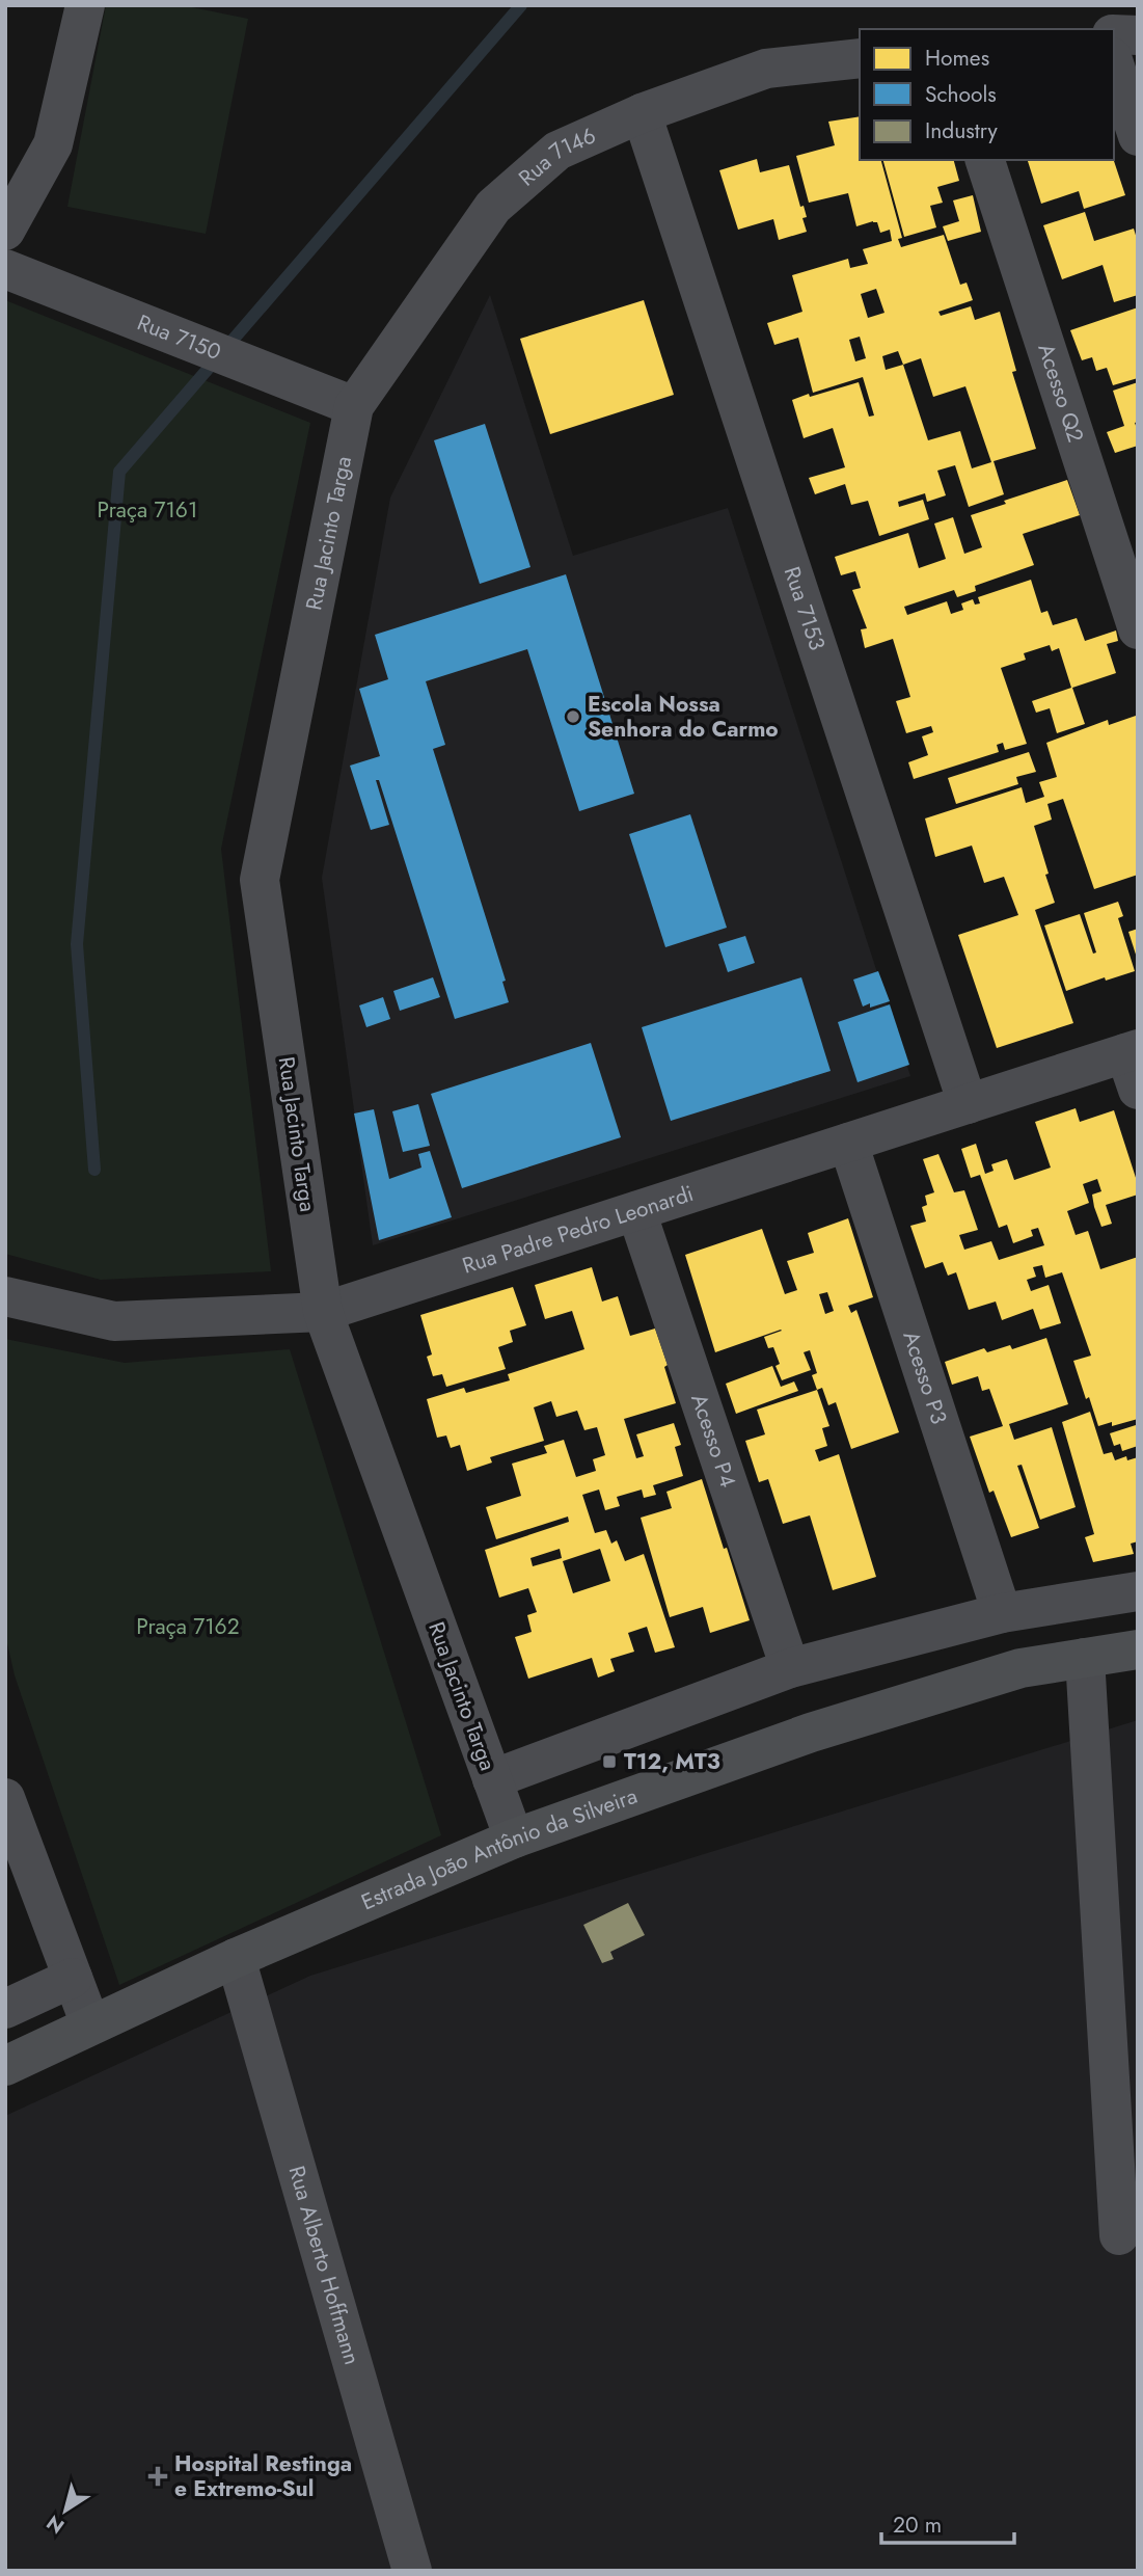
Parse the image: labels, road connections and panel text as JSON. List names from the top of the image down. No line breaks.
{"streets":{"main road":["Estrada João Antônio da Silveira"],"street":["Rua 7146","Rua 7150","Acesso Q2","Rua Jacinto Targa","Rua 7153","Rua Padre Pedro Leonardi","Acesso P3","Acesso P4","Rua Alberto Hoffmann"]},"crossings":[["Rua 7146","Rua 7150"],["Rua 7146","Rua Jacinto Targa"],["Rua 7146","Rua 7153"],["Rua 7150","Rua Jacinto Targa"],["Rua Jacinto Targa","Rua Padre Pedro Leonardi"],["Rua Jacinto Targa","Estrada João Antônio da Silveira"],["Rua 7153","Rua Padre Pedro Leonardi"],["Rua Padre Pedro Leonardi","Acesso P3"],["Rua Padre Pedro Leonardi","Acesso P4"],["Estrada João Antônio da Silveira","Rua Alberto Hoffmann"]],"parks":["Praça 7161","Praça 7162"],"places":{"other":["Escola Nossa Senhora do Carmo"],"transit":["T12, MT3"],"health":["Hospital Restinga e Extremo-Sul"]},"legend":["Homes","Schools","Industry"],"scale_bar":"20 m","north":"bottom left"}
